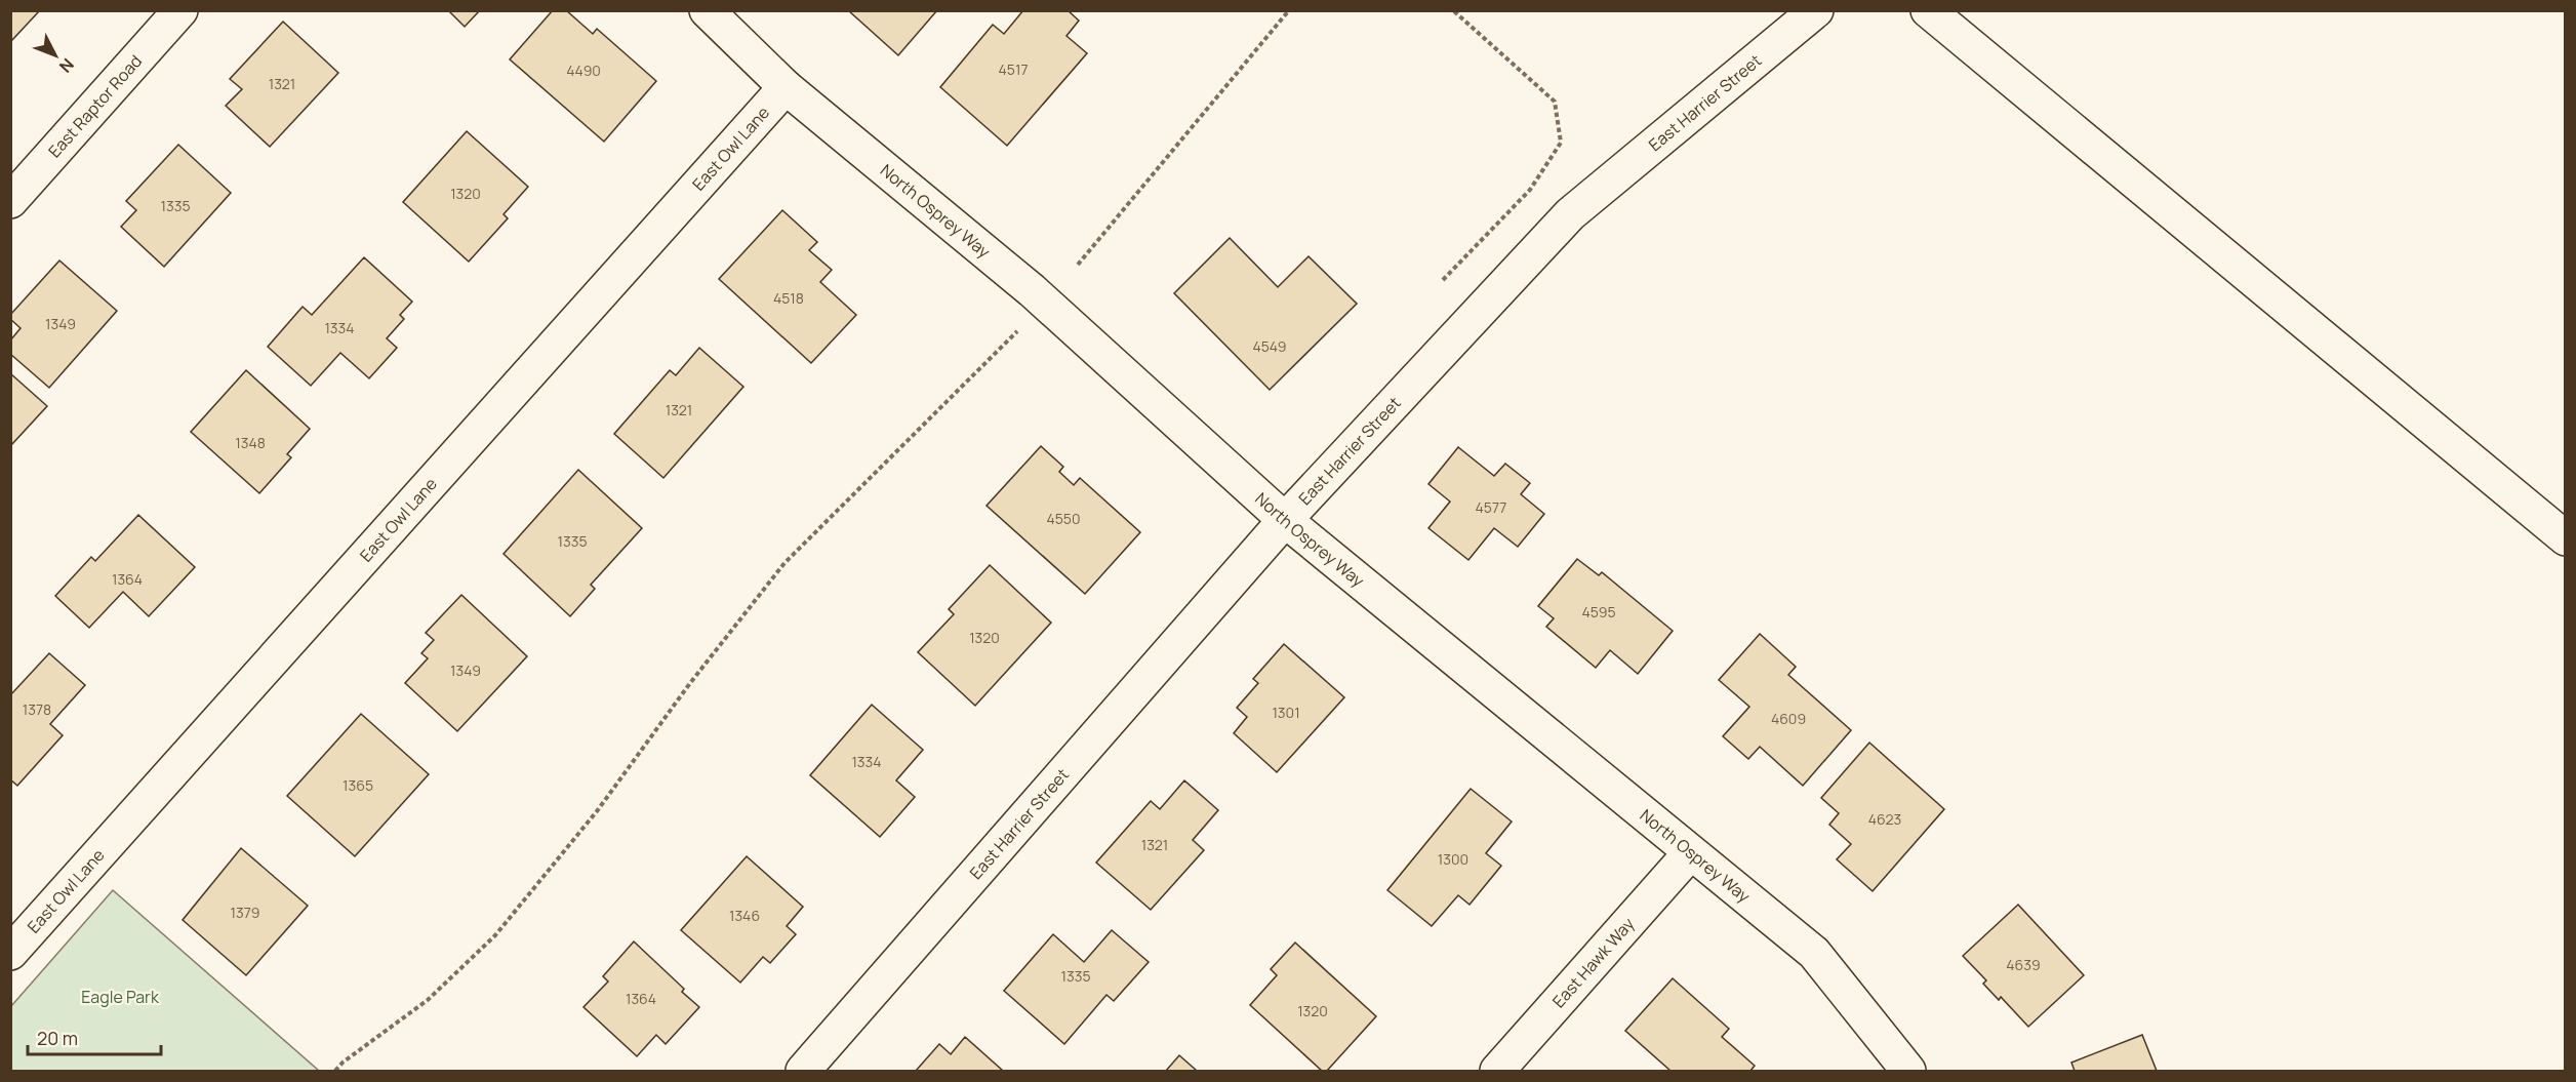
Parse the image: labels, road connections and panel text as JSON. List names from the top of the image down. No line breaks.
{"streets":{"street":["East Harrier Street","East Raptor Road","East Owl Lane","North Osprey Way","East Hawk Way"]},"crossings":[["East Harrier Street","North Osprey Way"],["East Owl Lane","North Osprey Way"],["North Osprey Way","East Hawk Way"]],"parks":["Eagle Park"],"house_numbers":["4517","4490","1321","1320","1335","4518","1349","1334","4549","1321","1348","4577","4550","1335","1364","4595","1320","1349","1378","1301","4609","1334","1365","4623","1321","1300","1379","1346","4639","1335","1364","1320"],"scale_bar":"20 m","north":"bottom right"}
